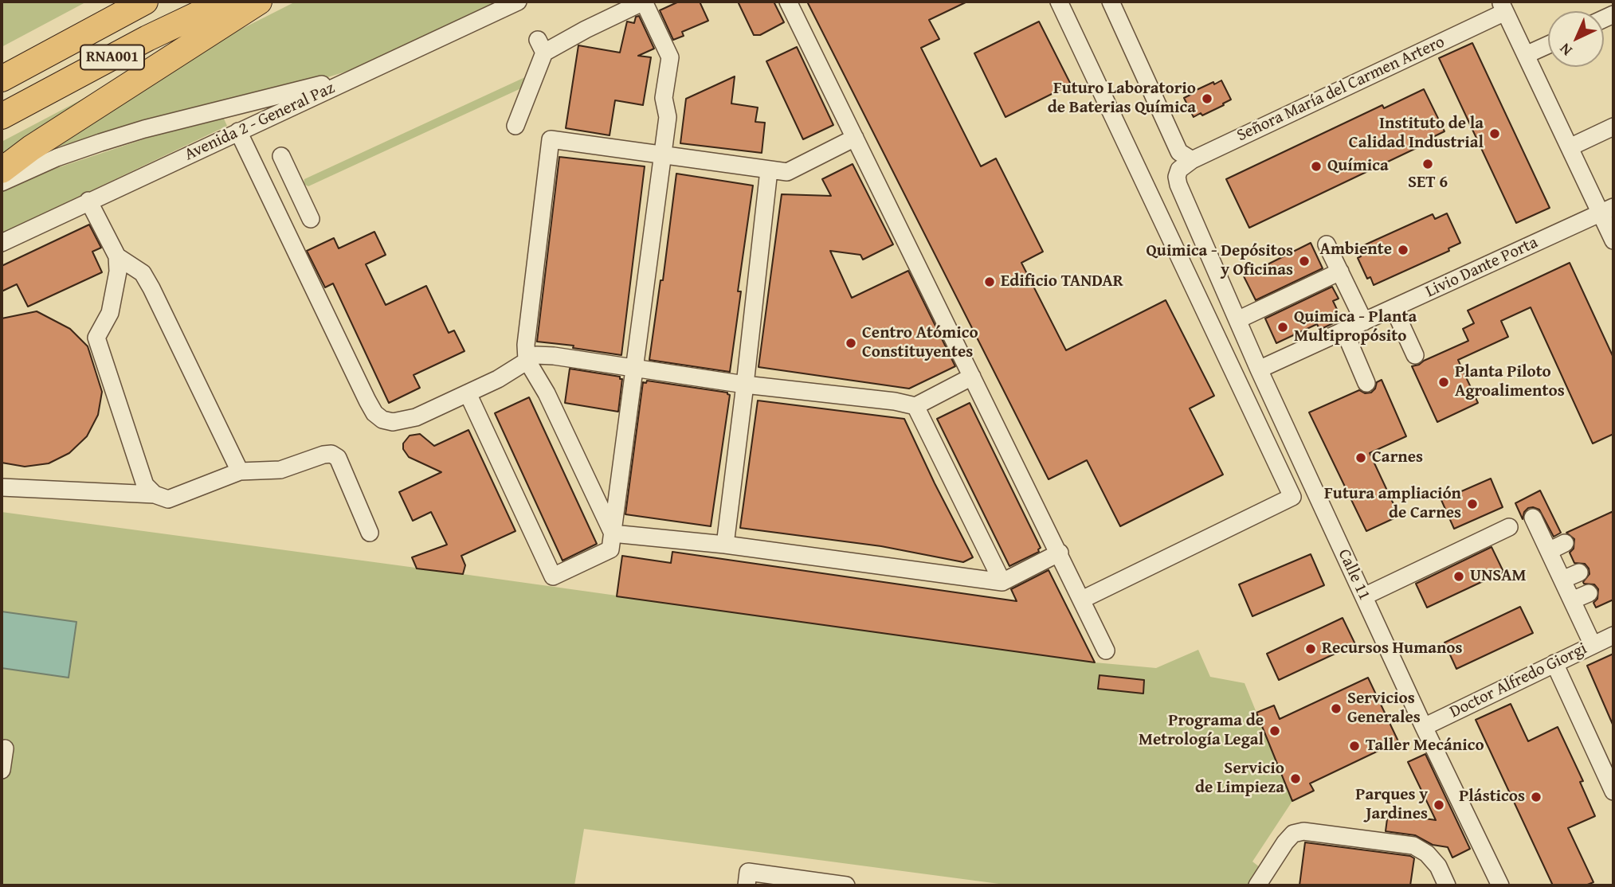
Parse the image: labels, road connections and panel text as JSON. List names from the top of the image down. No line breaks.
{"streets":{"highway":["RNA001"],"street":["Señora María del Carmen Artero","Avenida 2 - General Paz","Livio Dante Porta","Calle 11","Doctor Alfredo Giorgi"]},"crossings":[["Señora María del Carmen Artero","Calle 11"],["Livio Dante Porta","Calle 11"],["Calle 11","Doctor Alfredo Giorgi"]],"places":["Futuro Laboratorio de Baterias Química","Instituto de la Calidad Industrial","SET 6","Química","Ambiente","Quimica - Depósitos y Oficinas","Edificio TANDAR","Quimica - Planta Multipropósito","Centro Atómico Constituyentes","Planta Piloto Agroalimentos","Carnes","Futura ampliación de Carnes","UNSAM","Recursos Humanos","Servicios Generales","Programa de Metrología Legal","Taller Mecánico","Servicio de Limpieza","Plásticos","Parques y Jardines"],"north":"bottom left"}
